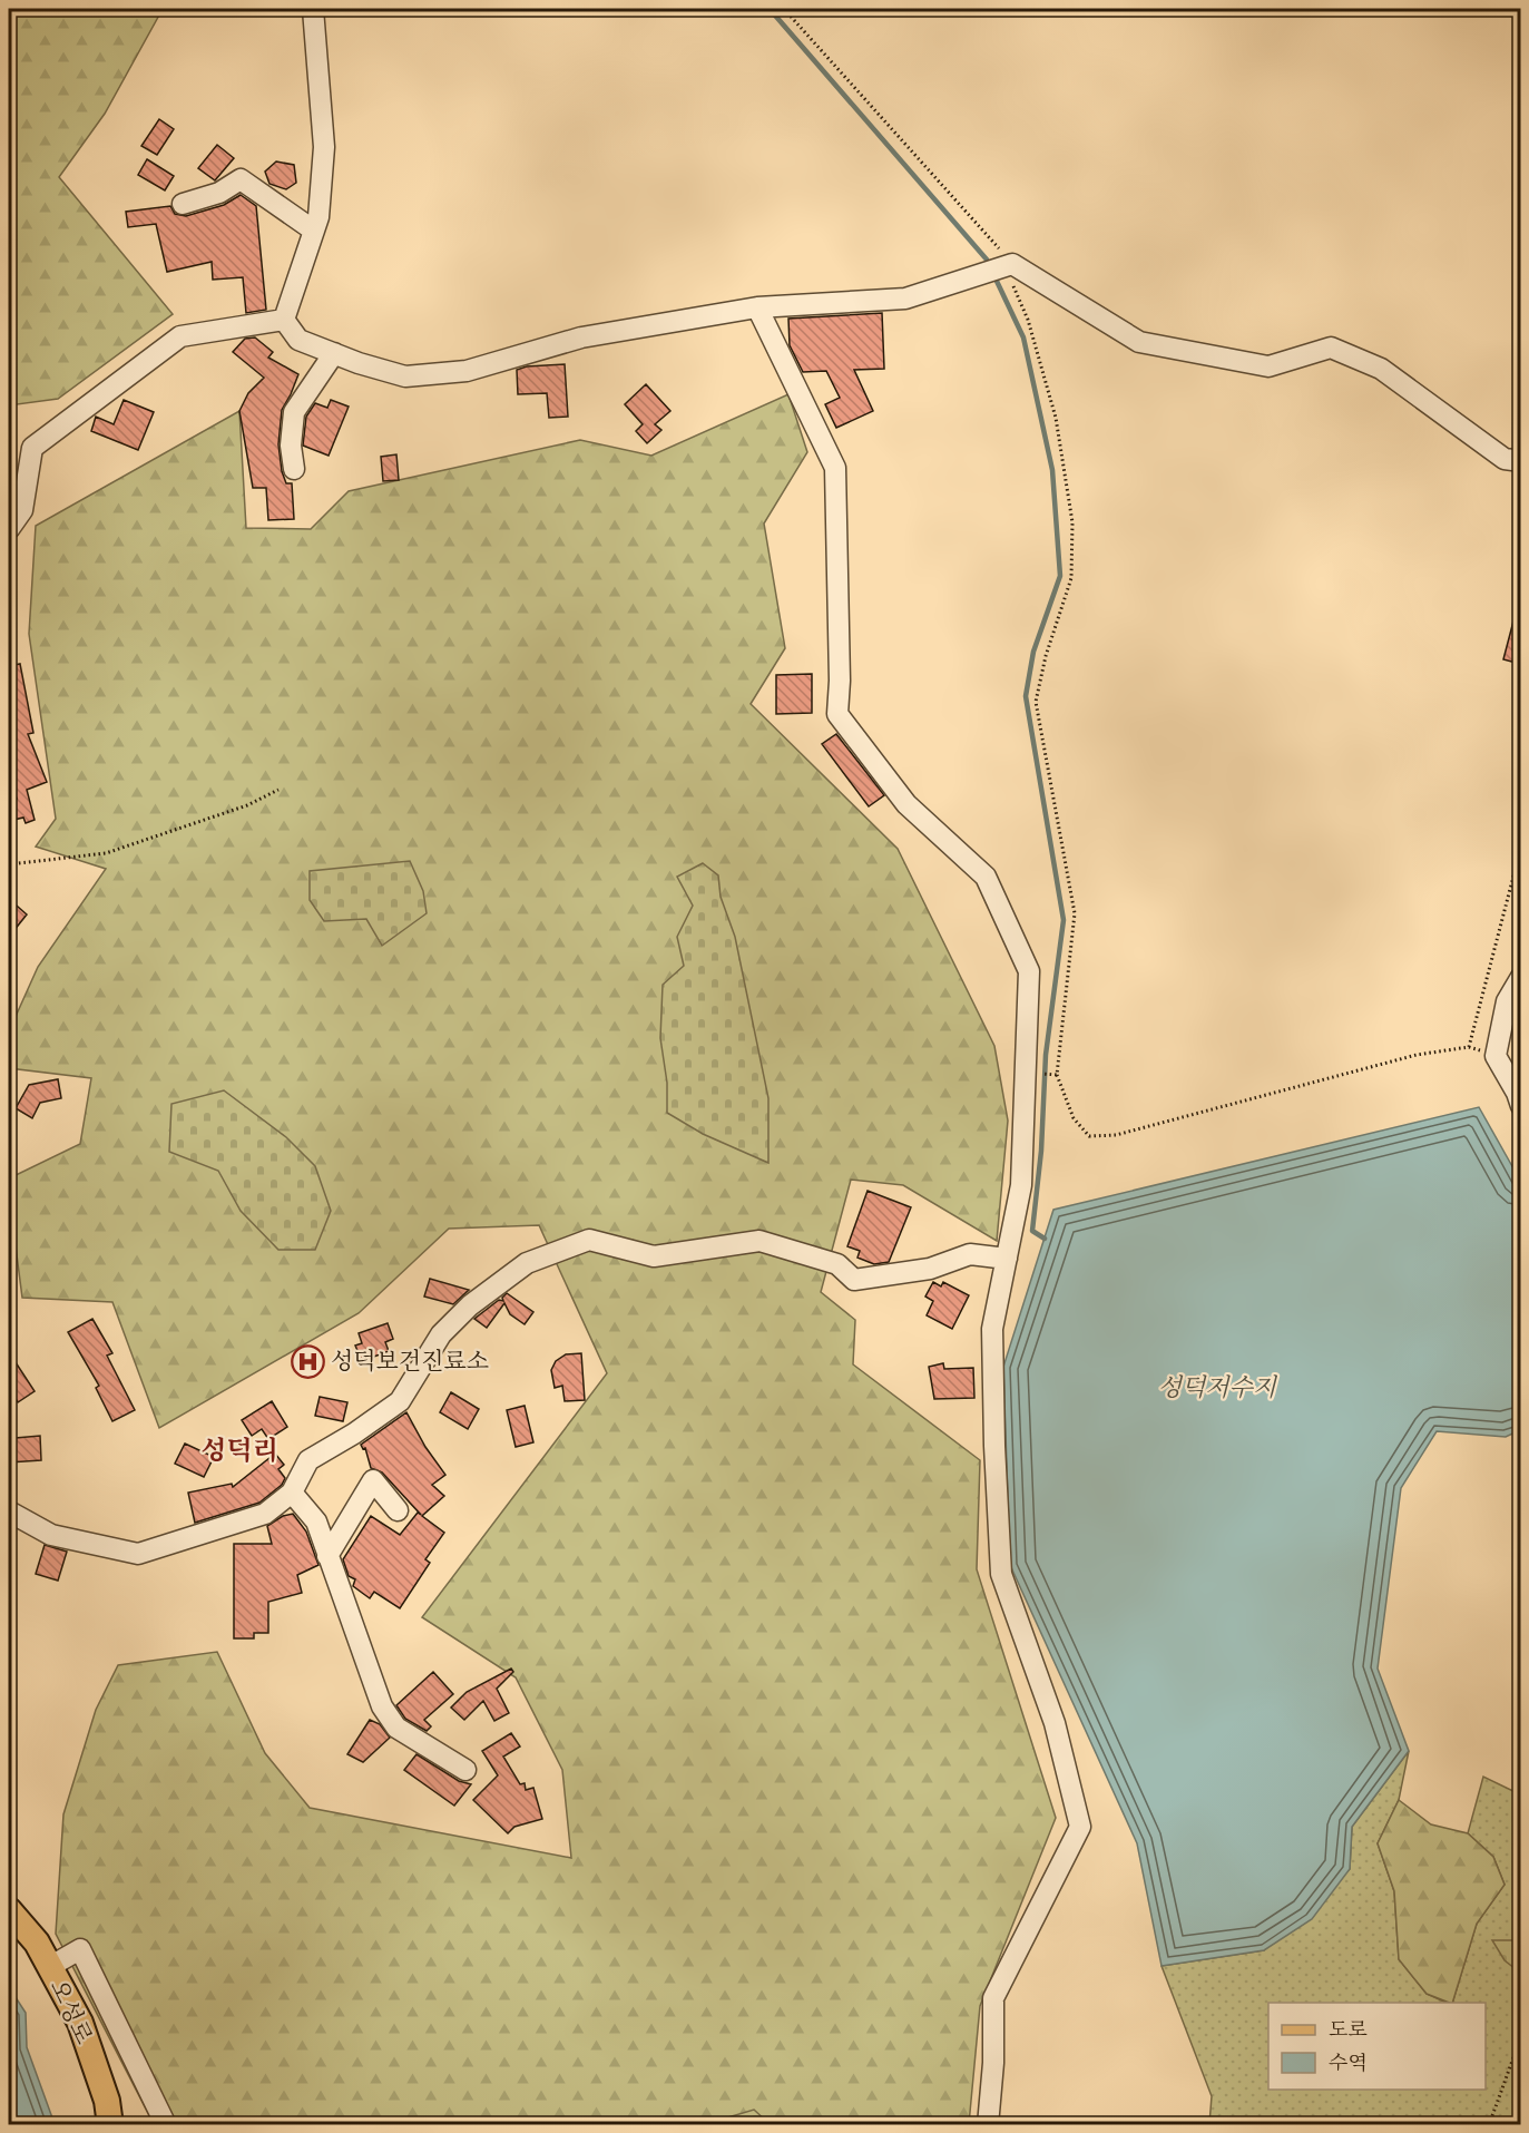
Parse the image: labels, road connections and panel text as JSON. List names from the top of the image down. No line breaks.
{"streets":{"main road":["오성로"]},"districts":["성덕리"],"water":["성덕저수지"],"places":{"hospital":["성덕보건진료소"]},"legend":["도로","수역"]}
